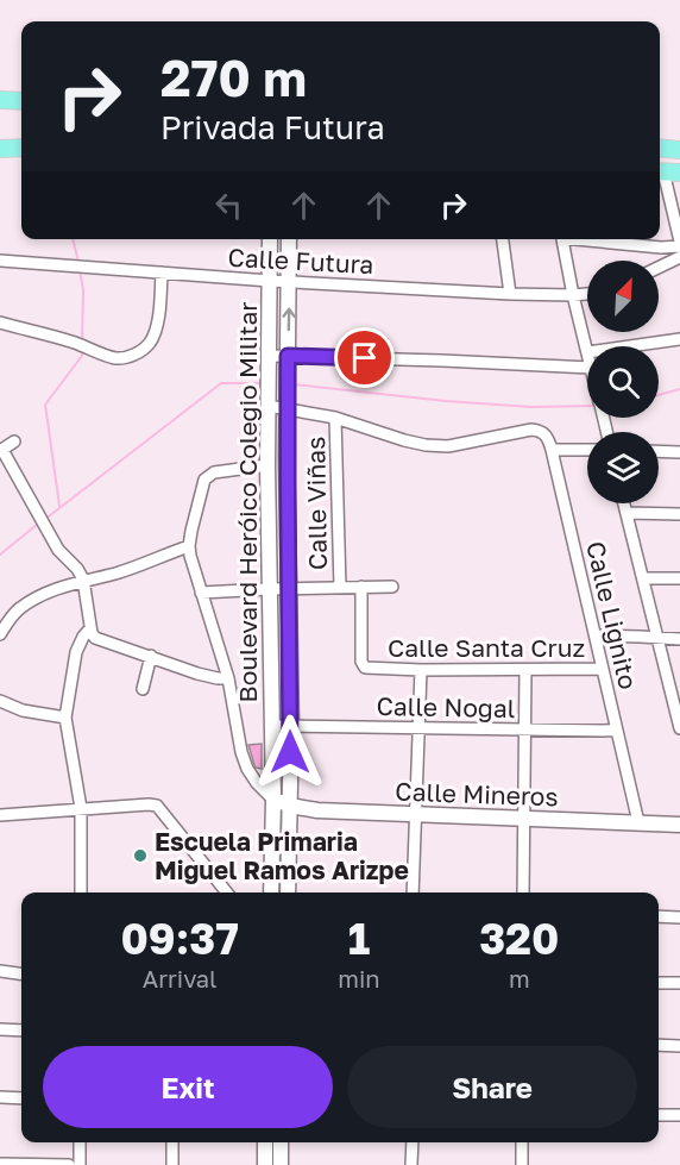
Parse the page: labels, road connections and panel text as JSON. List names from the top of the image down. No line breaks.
{"streets":{"street":["Calle Futura","Boulevard Heróico Colegio Militar","Calle Viñas","Calle Lignito","Calle Santa Cruz","Calle Nogal","Calle Mineros"]},"crossings":[["Calle Futura","Boulevard Heróico Colegio Militar"],["Boulevard Heróico Colegio Militar","Calle Nogal"],["Boulevard Heróico Colegio Militar","Calle Mineros"],["Calle Lignito","Calle Santa Cruz"],["Calle Lignito","Calle Nogal"],["Calle Lignito","Calle Mineros"]],"places":["Escuela Primaria Miguel Ramos Arizpe"],"north":"top right","page":{"turn":["270 m","Privada Futura"],"eta":["09:37","Arrival","1","min","320","m"],"buttons":["Exit","Share"]}}
